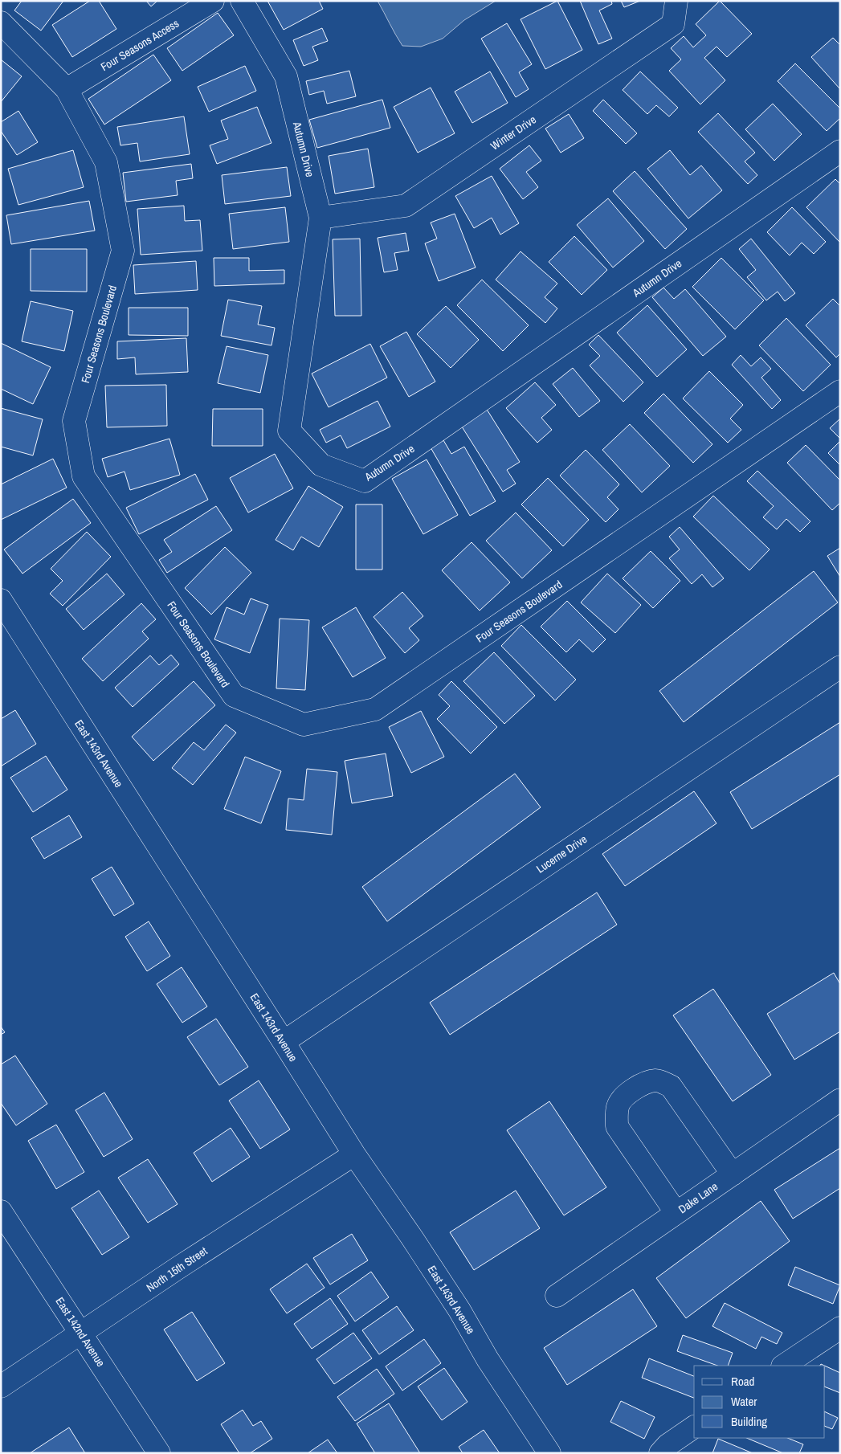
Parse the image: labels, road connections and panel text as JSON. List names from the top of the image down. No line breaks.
{"streets":{"street":["Four Seasons Access","Winter Drive","Autumn Drive","Four Seasons Boulevard","East 143rd Avenue","Lucerne Drive","Dake Lane","North 15th Street","East 142nd Avenue"]},"crossings":[["Four Seasons Access","Four Seasons Boulevard"],["Winter Drive","Autumn Drive"],["East 143rd Avenue","Lucerne Drive"],["East 143rd Avenue","North 15th Street"],["North 15th Street","East 142nd Avenue"]],"legend":["Road","Water","Building"]}
